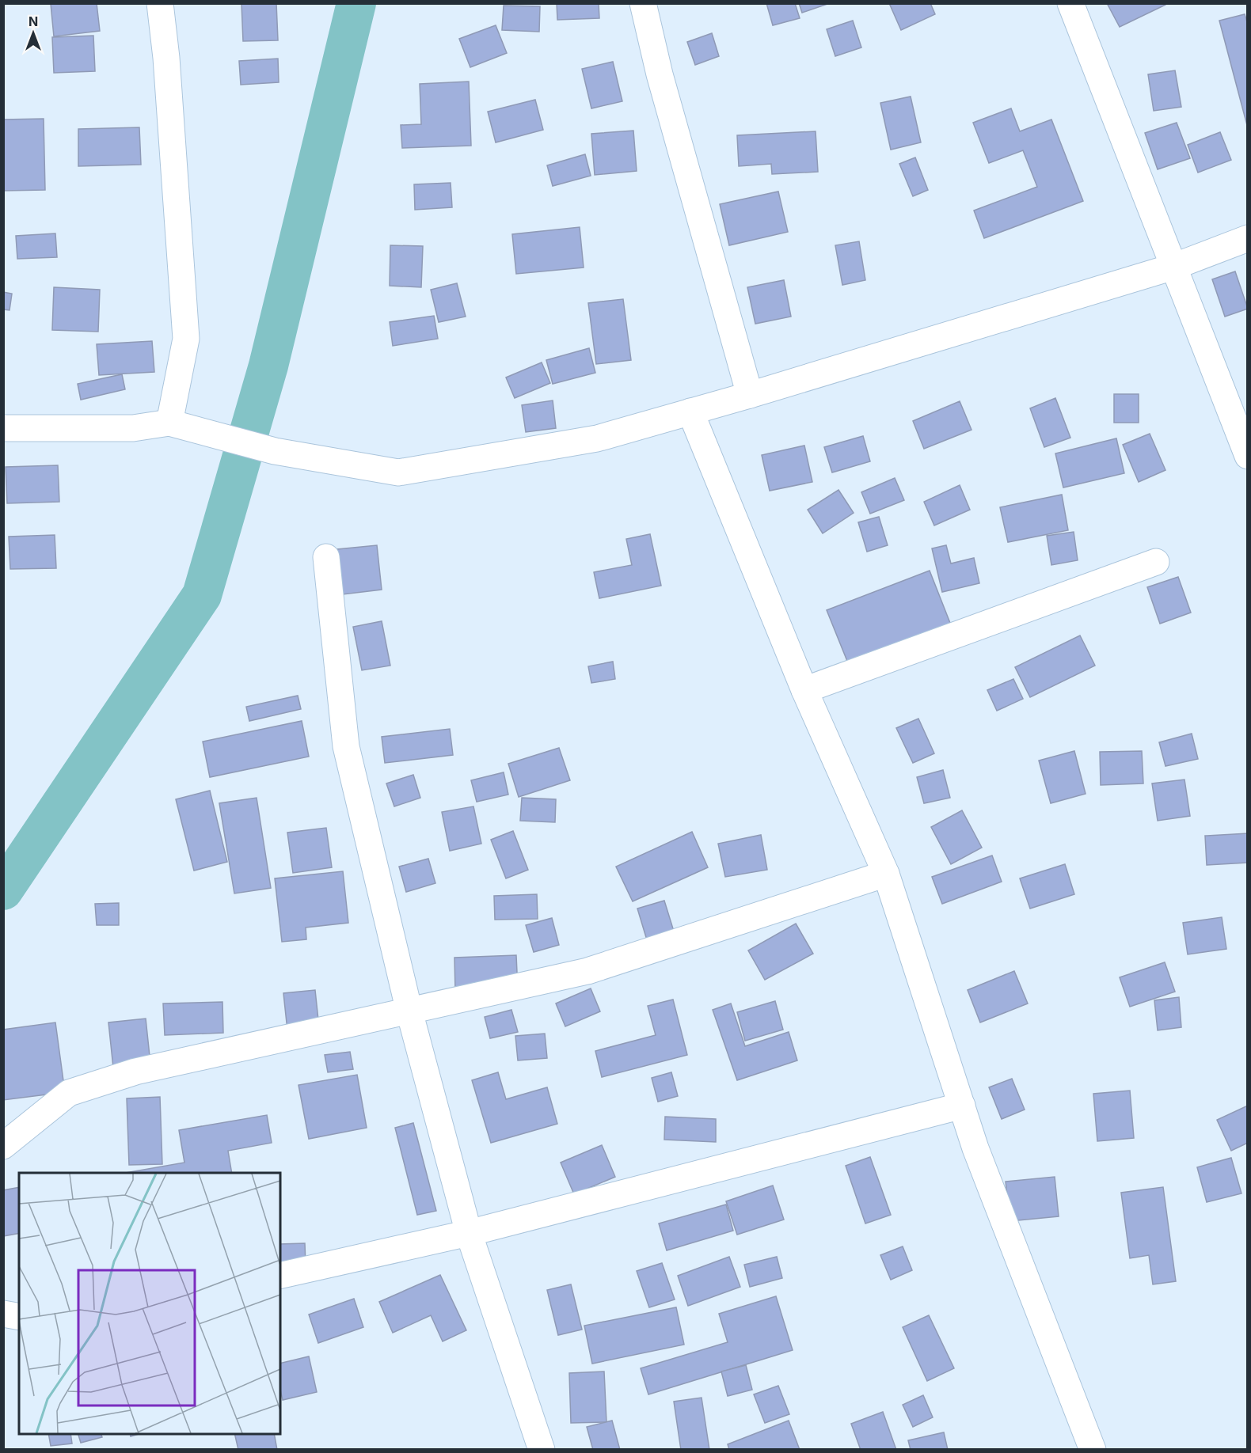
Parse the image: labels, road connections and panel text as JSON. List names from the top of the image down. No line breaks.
{"north":"top"}
